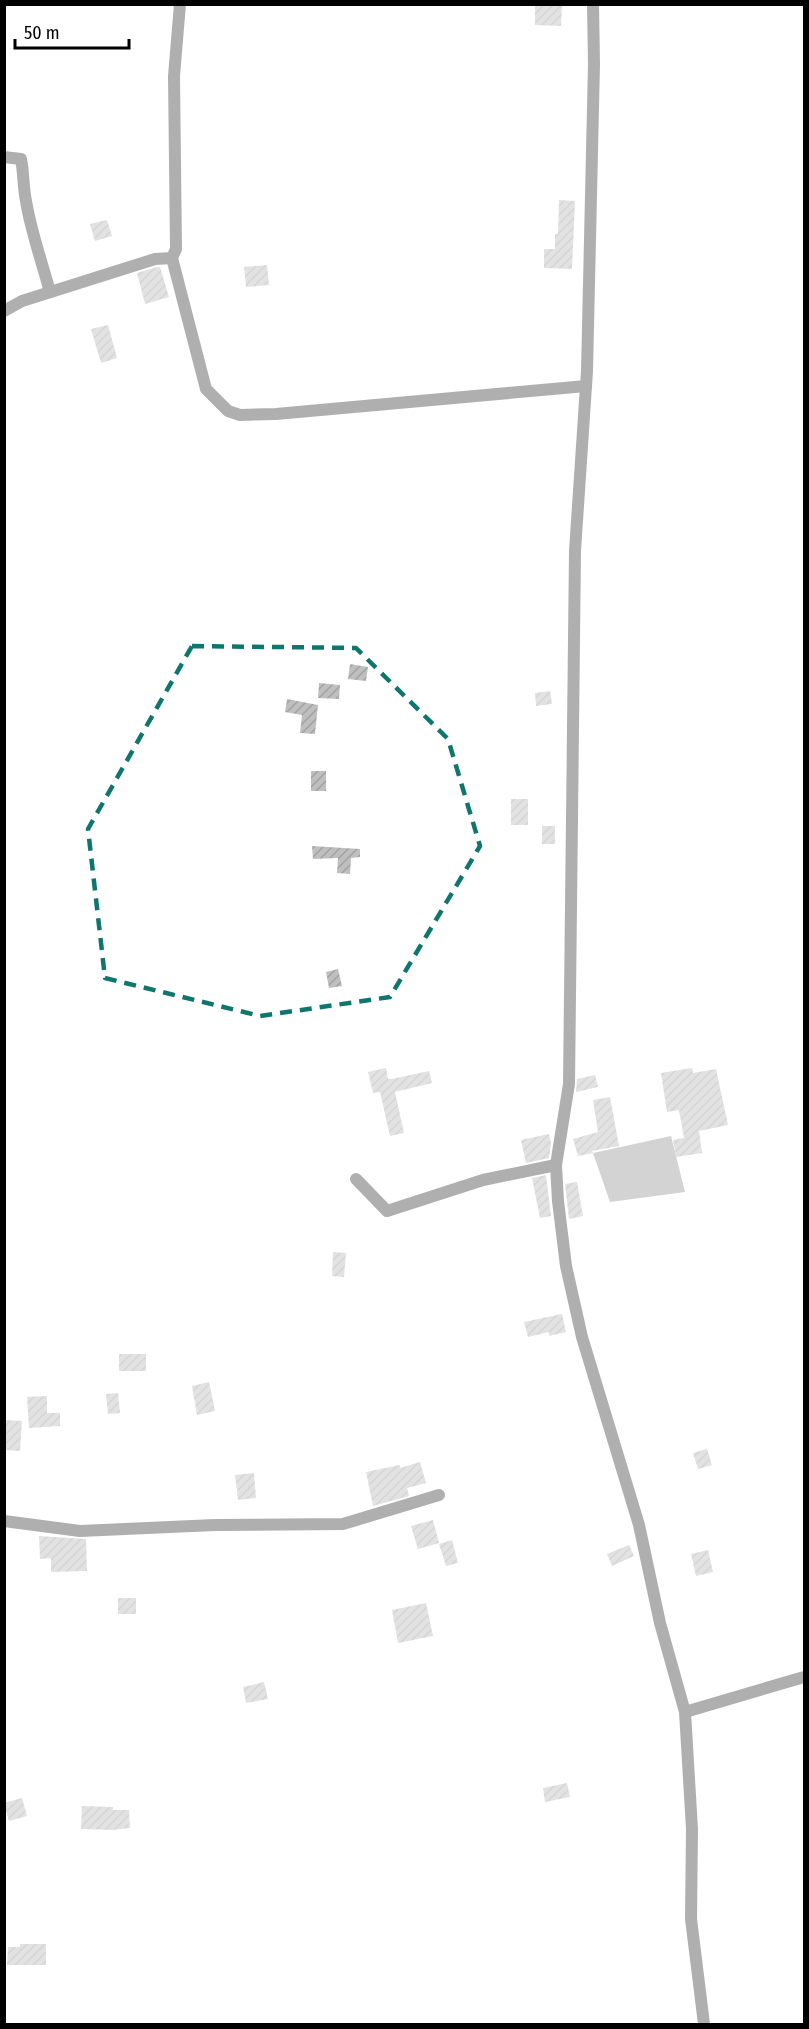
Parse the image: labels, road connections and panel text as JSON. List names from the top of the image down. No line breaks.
{"scale_bar":"50 m"}
